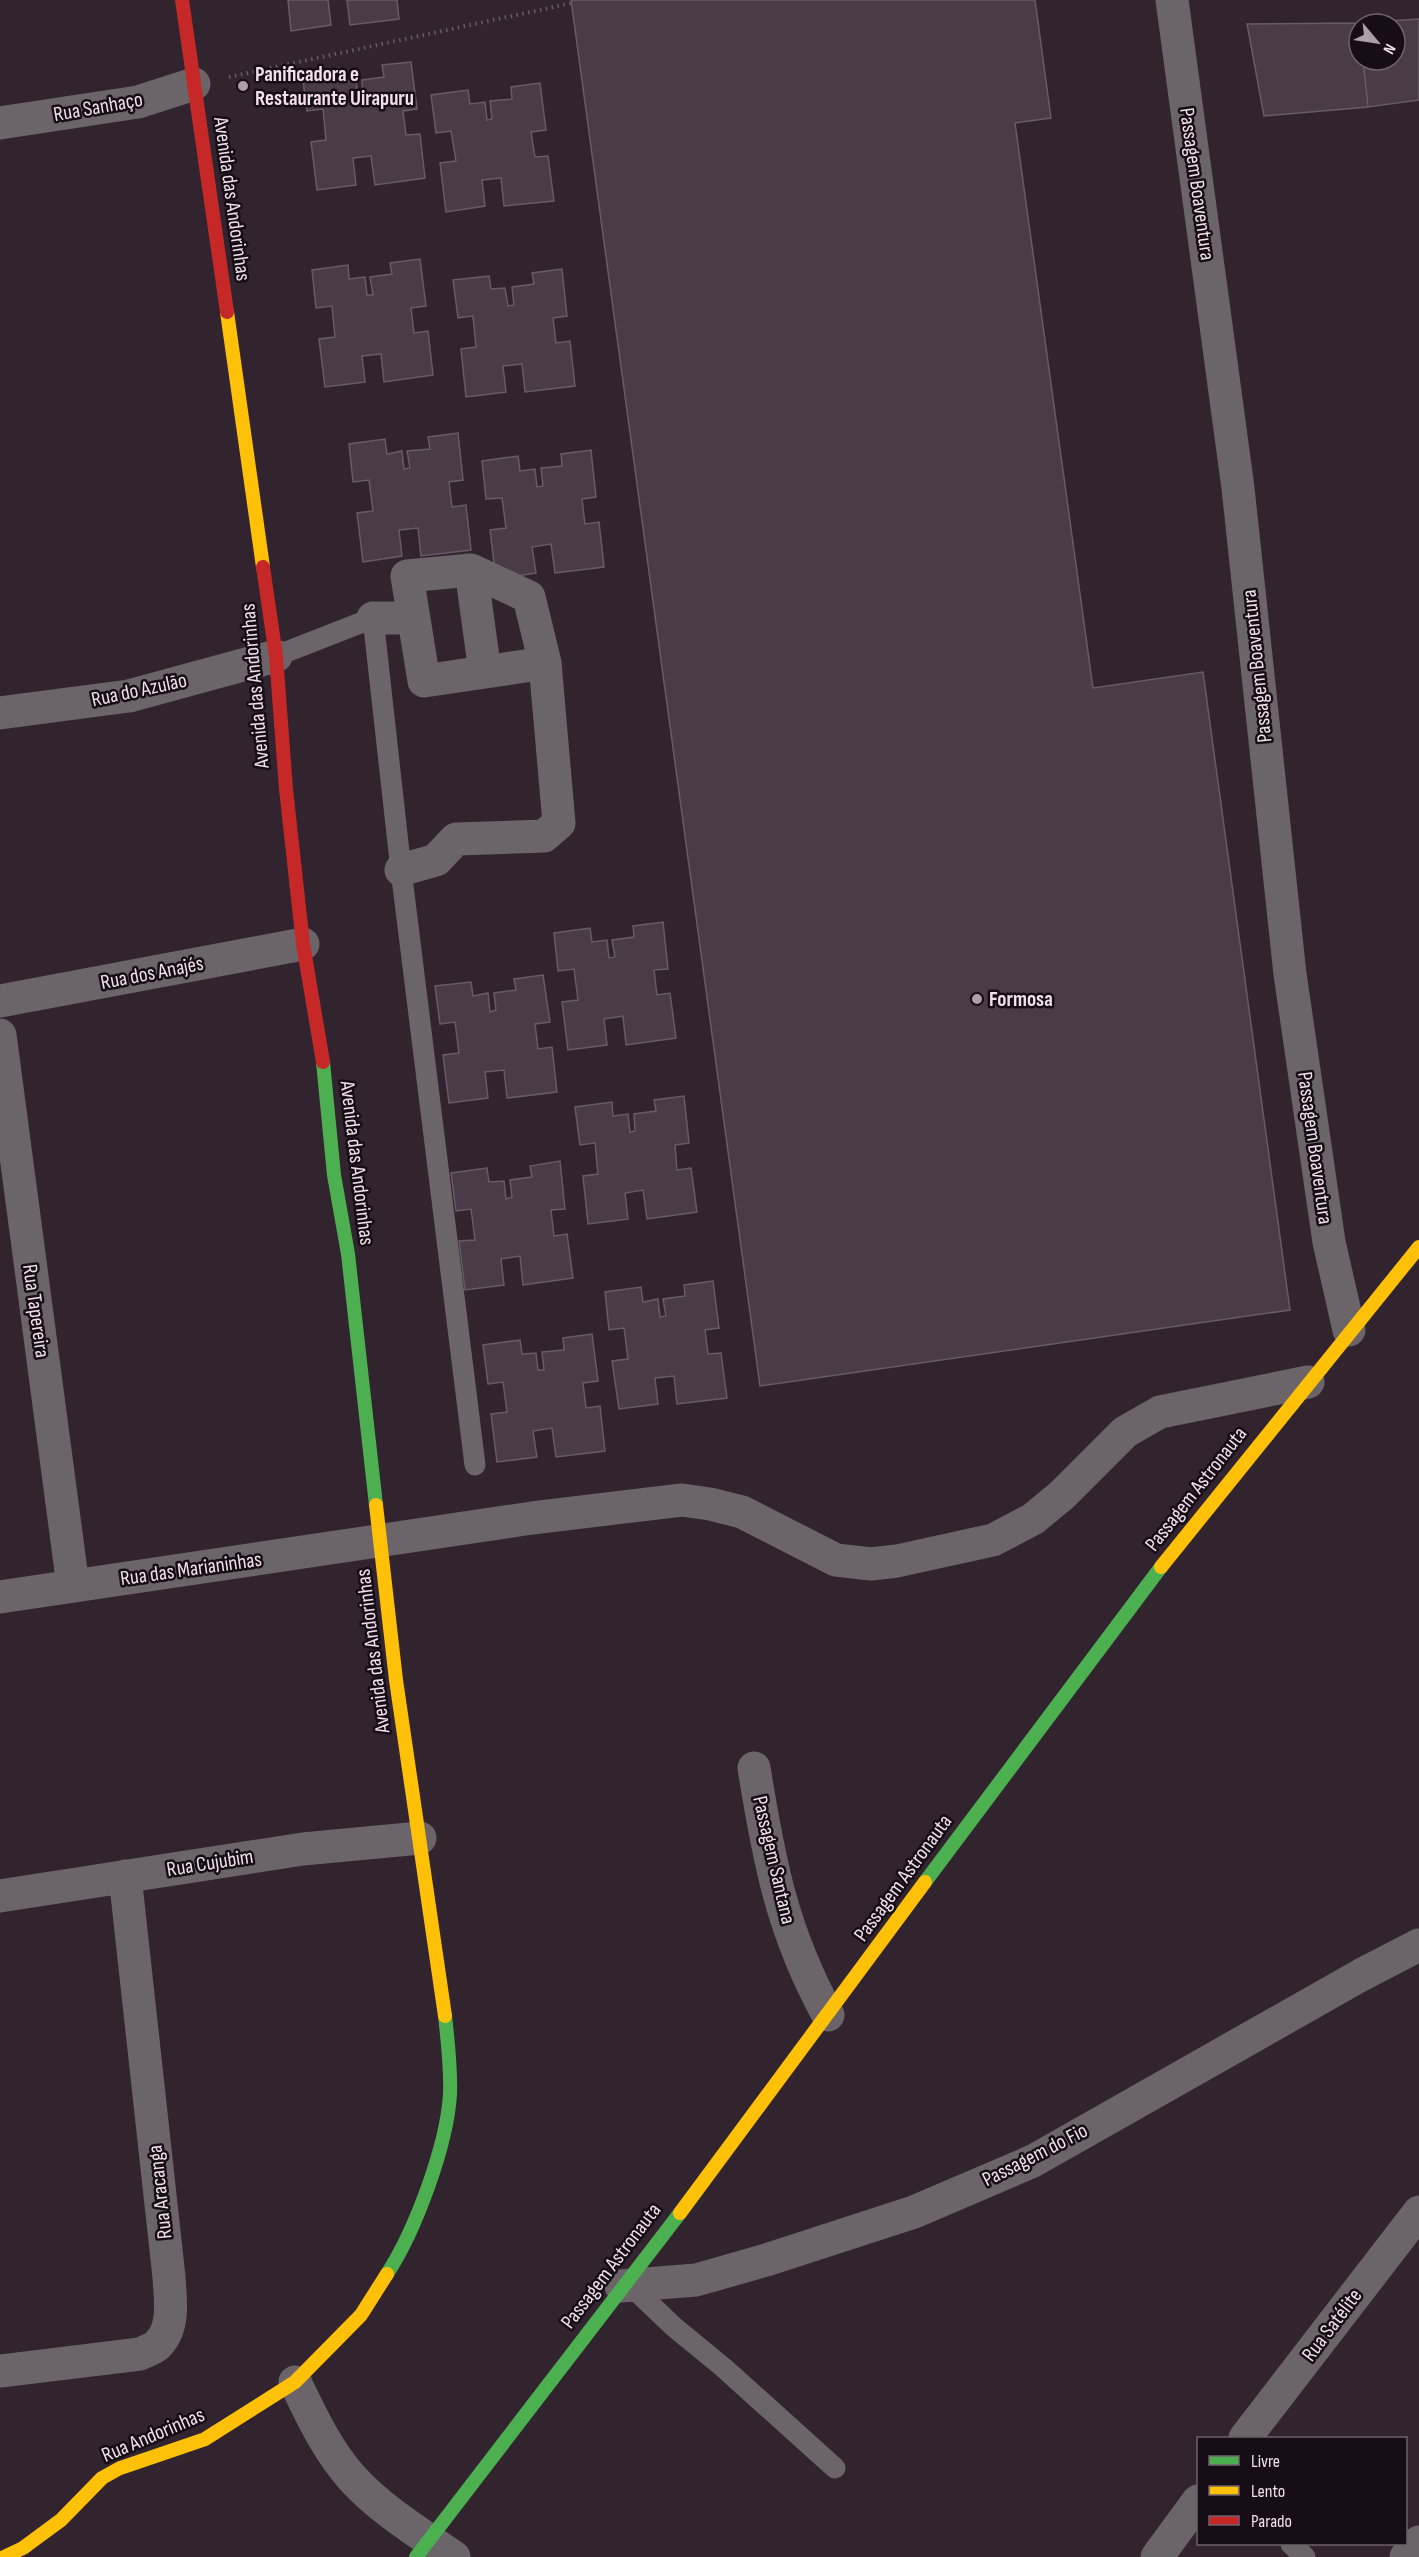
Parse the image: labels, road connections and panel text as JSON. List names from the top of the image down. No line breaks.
{"streets":{"street":["Rua Sanhaço","Passagem Boaventura","Avenida das Andorinhas","Rua do Azulão","Rua dos Anajés","Rua Tapereira","Passagem Astronauta","Rua das Marianinhas","Passagem Santana","Rua Cujubim","Passagem do Fio","Rua Aracanga","Rua Satélite","Rua Andorinhas"]},"crossings":[["Rua Sanhaço","Avenida das Andorinhas"],["Passagem Boaventura","Passagem Astronauta"],["Avenida das Andorinhas","Rua do Azulão"],["Avenida das Andorinhas","Rua dos Anajés"],["Avenida das Andorinhas","Rua das Marianinhas"],["Avenida das Andorinhas","Rua Cujubim"],["Avenida das Andorinhas","Rua Andorinhas"],["Rua Tapereira","Rua das Marianinhas"],["Passagem Astronauta","Rua das Marianinhas"],["Passagem Astronauta","Passagem Santana"],["Passagem Astronauta","Passagem do Fio"],["Rua Cujubim","Rua Aracanga"]],"places":["Panificadora e Restaurante Uirapuru","Formosa"],"legend":["Livre","Lento","Parado"],"north":"bottom right"}
